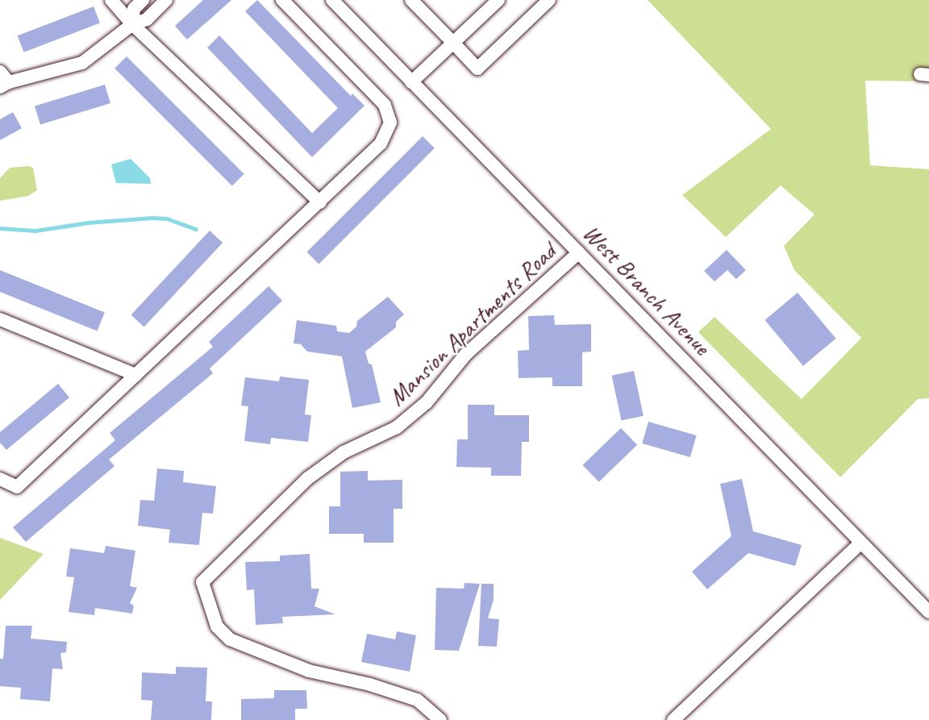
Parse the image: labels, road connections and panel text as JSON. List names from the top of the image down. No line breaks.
{"streets":{"street":["West Branch Avenue","Mansion Apartments Road"]},"crossings":[["West Branch Avenue","Mansion Apartments Road"]]}
